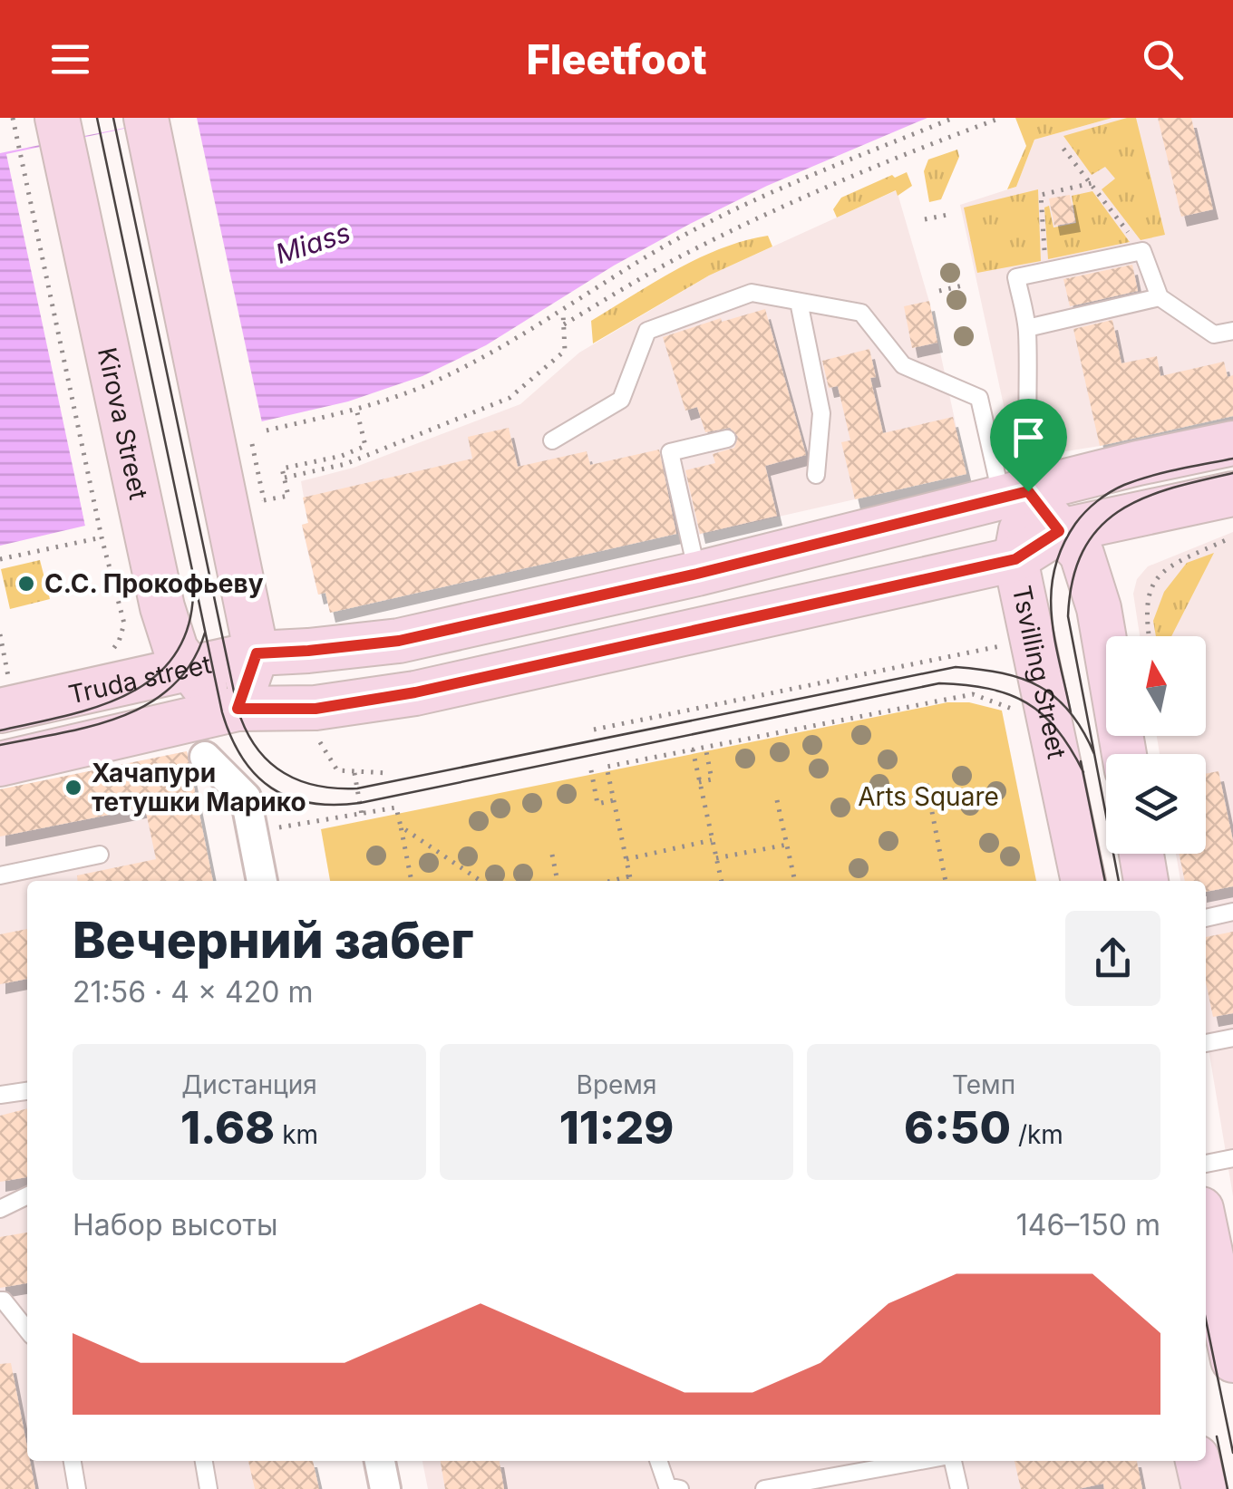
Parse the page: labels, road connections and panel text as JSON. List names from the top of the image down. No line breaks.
{"streets":{"main road":["Kirova Street","Tsvilling Street","Truda street"]},"crossings":[["Kirova Street","Truda street"],["Tsvilling Street","Truda street"]],"water":["Miass"],"parks":["Arts Square"],"places":["С.С. Прокофьеву","Хачапури тетушки Марико"],"north":"top","page":{"header":"Fleetfoot","heading":["Вечерний забег","21:56 · 4 × 420 m"],"stats":[["Дистанция","1.68 km"],["Время","11:29"],["Темп","6:50 /km"]],"chart":["Набор высоты","146–150 m"]}}
